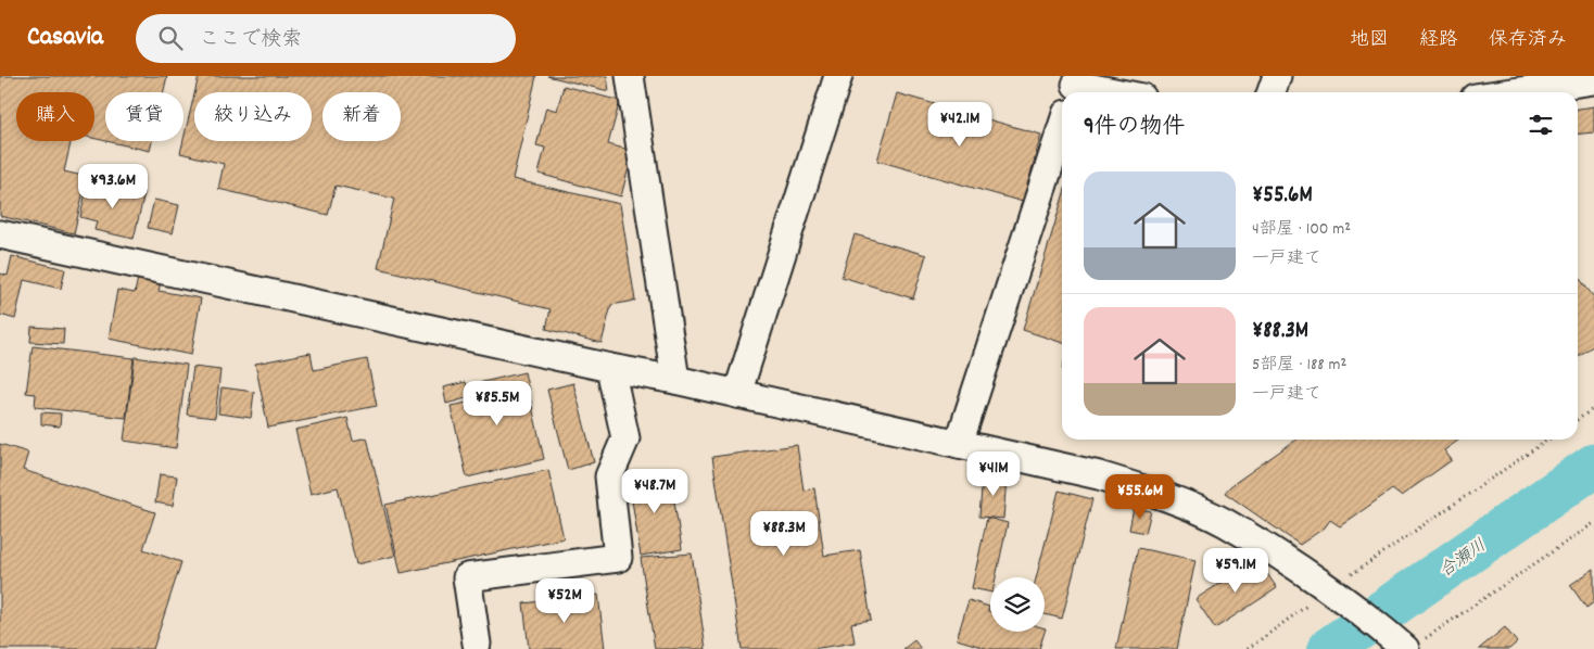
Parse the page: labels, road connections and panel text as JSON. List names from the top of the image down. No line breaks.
{"water":["合瀬川"],"page":{"header":"Casavia","search":"ここで検索","nav":["地図","経路","保存済み"],"chip":["購入","賃貸","絞り込み","新着"],"heading":"9件の物件","price":["¥42.1M","¥93.6M","¥85.5M","¥41M","¥48.7M","¥55.6M","¥88.3M","¥59.1M","¥52M"],"list":[{"name":"¥55.6M","note":"4部屋 · 100 m² · 一戸建て"},{"name":"¥88.3M","note":"5部屋 · 188 m² · 一戸建て"}]}}
